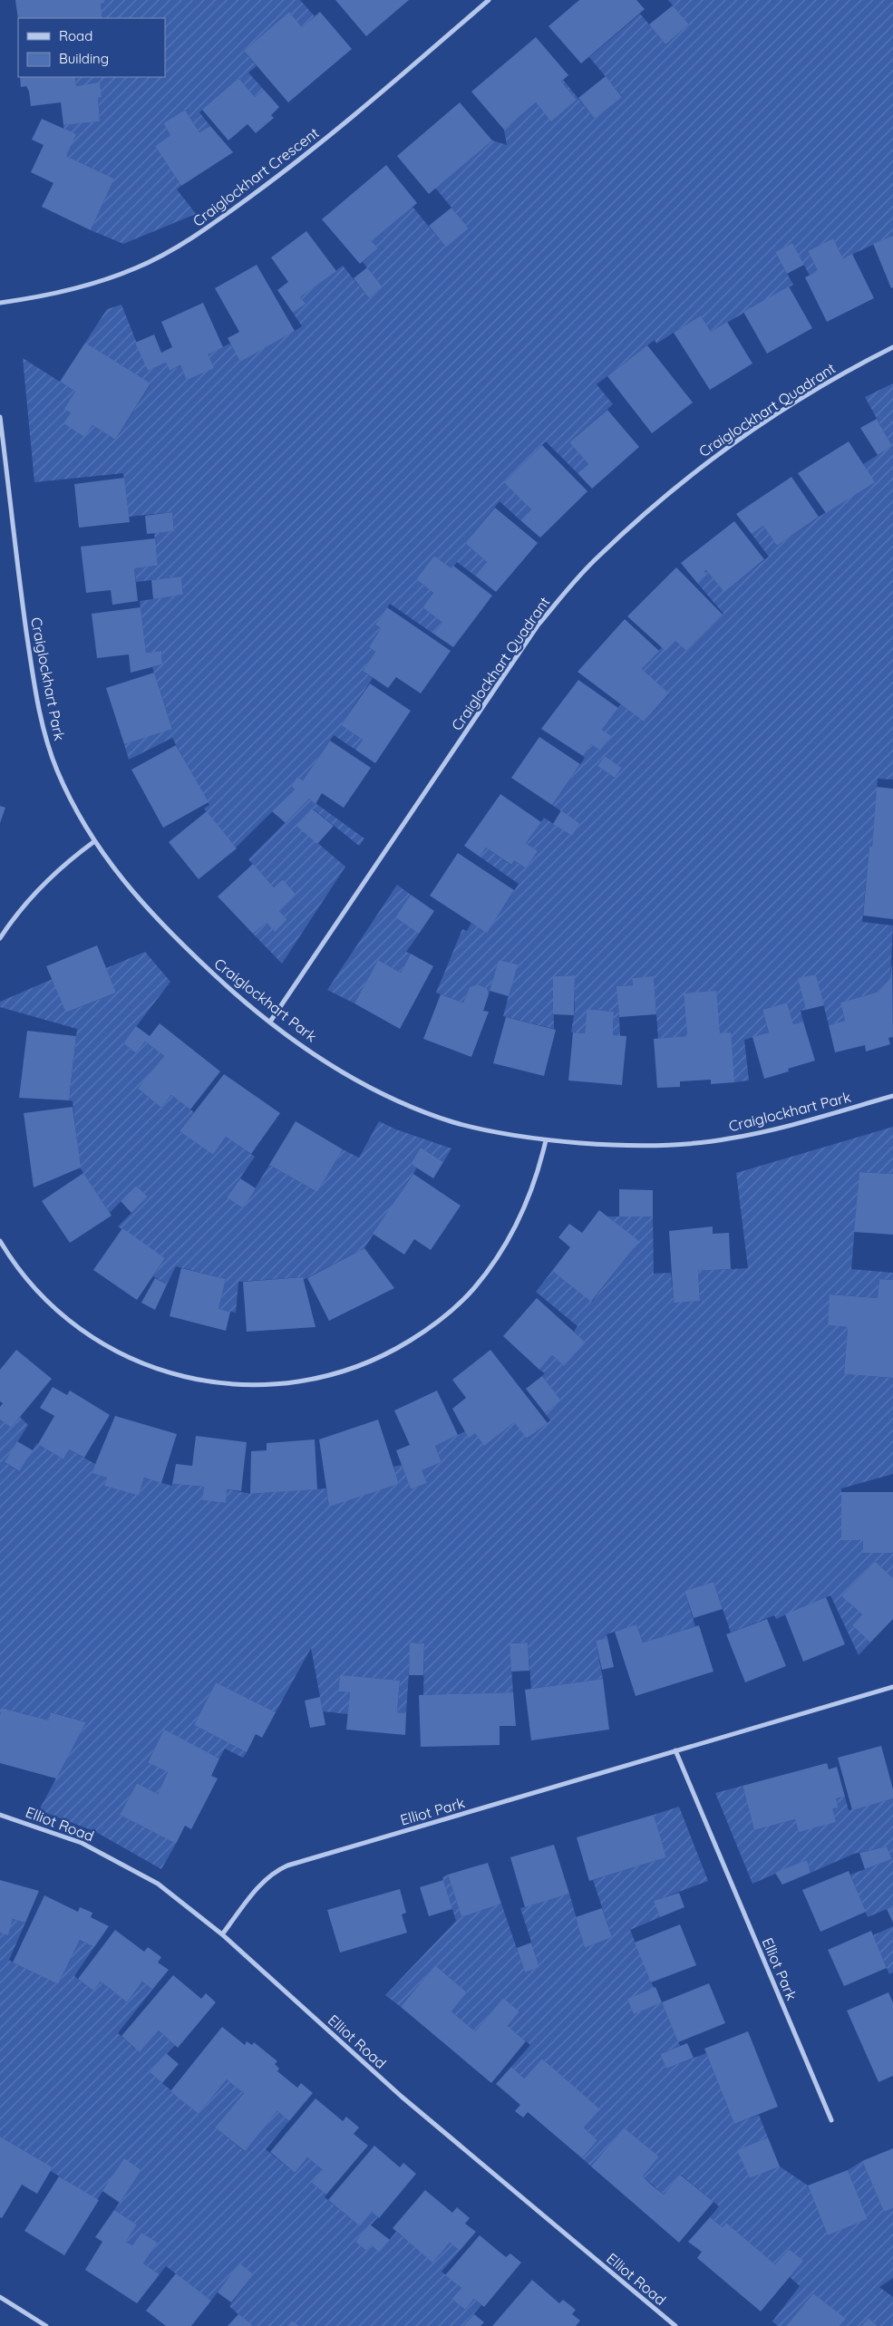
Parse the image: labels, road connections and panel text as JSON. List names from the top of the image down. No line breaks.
{"streets":{"street":["Craiglockhart Crescent","Craiglockhart Quadrant","Craiglockhart Park","Elliot Park","Elliot Road"]},"crossings":[["Craiglockhart Quadrant","Craiglockhart Park"],["Elliot Park","Elliot Road"]],"legend":["Road","Building"]}
